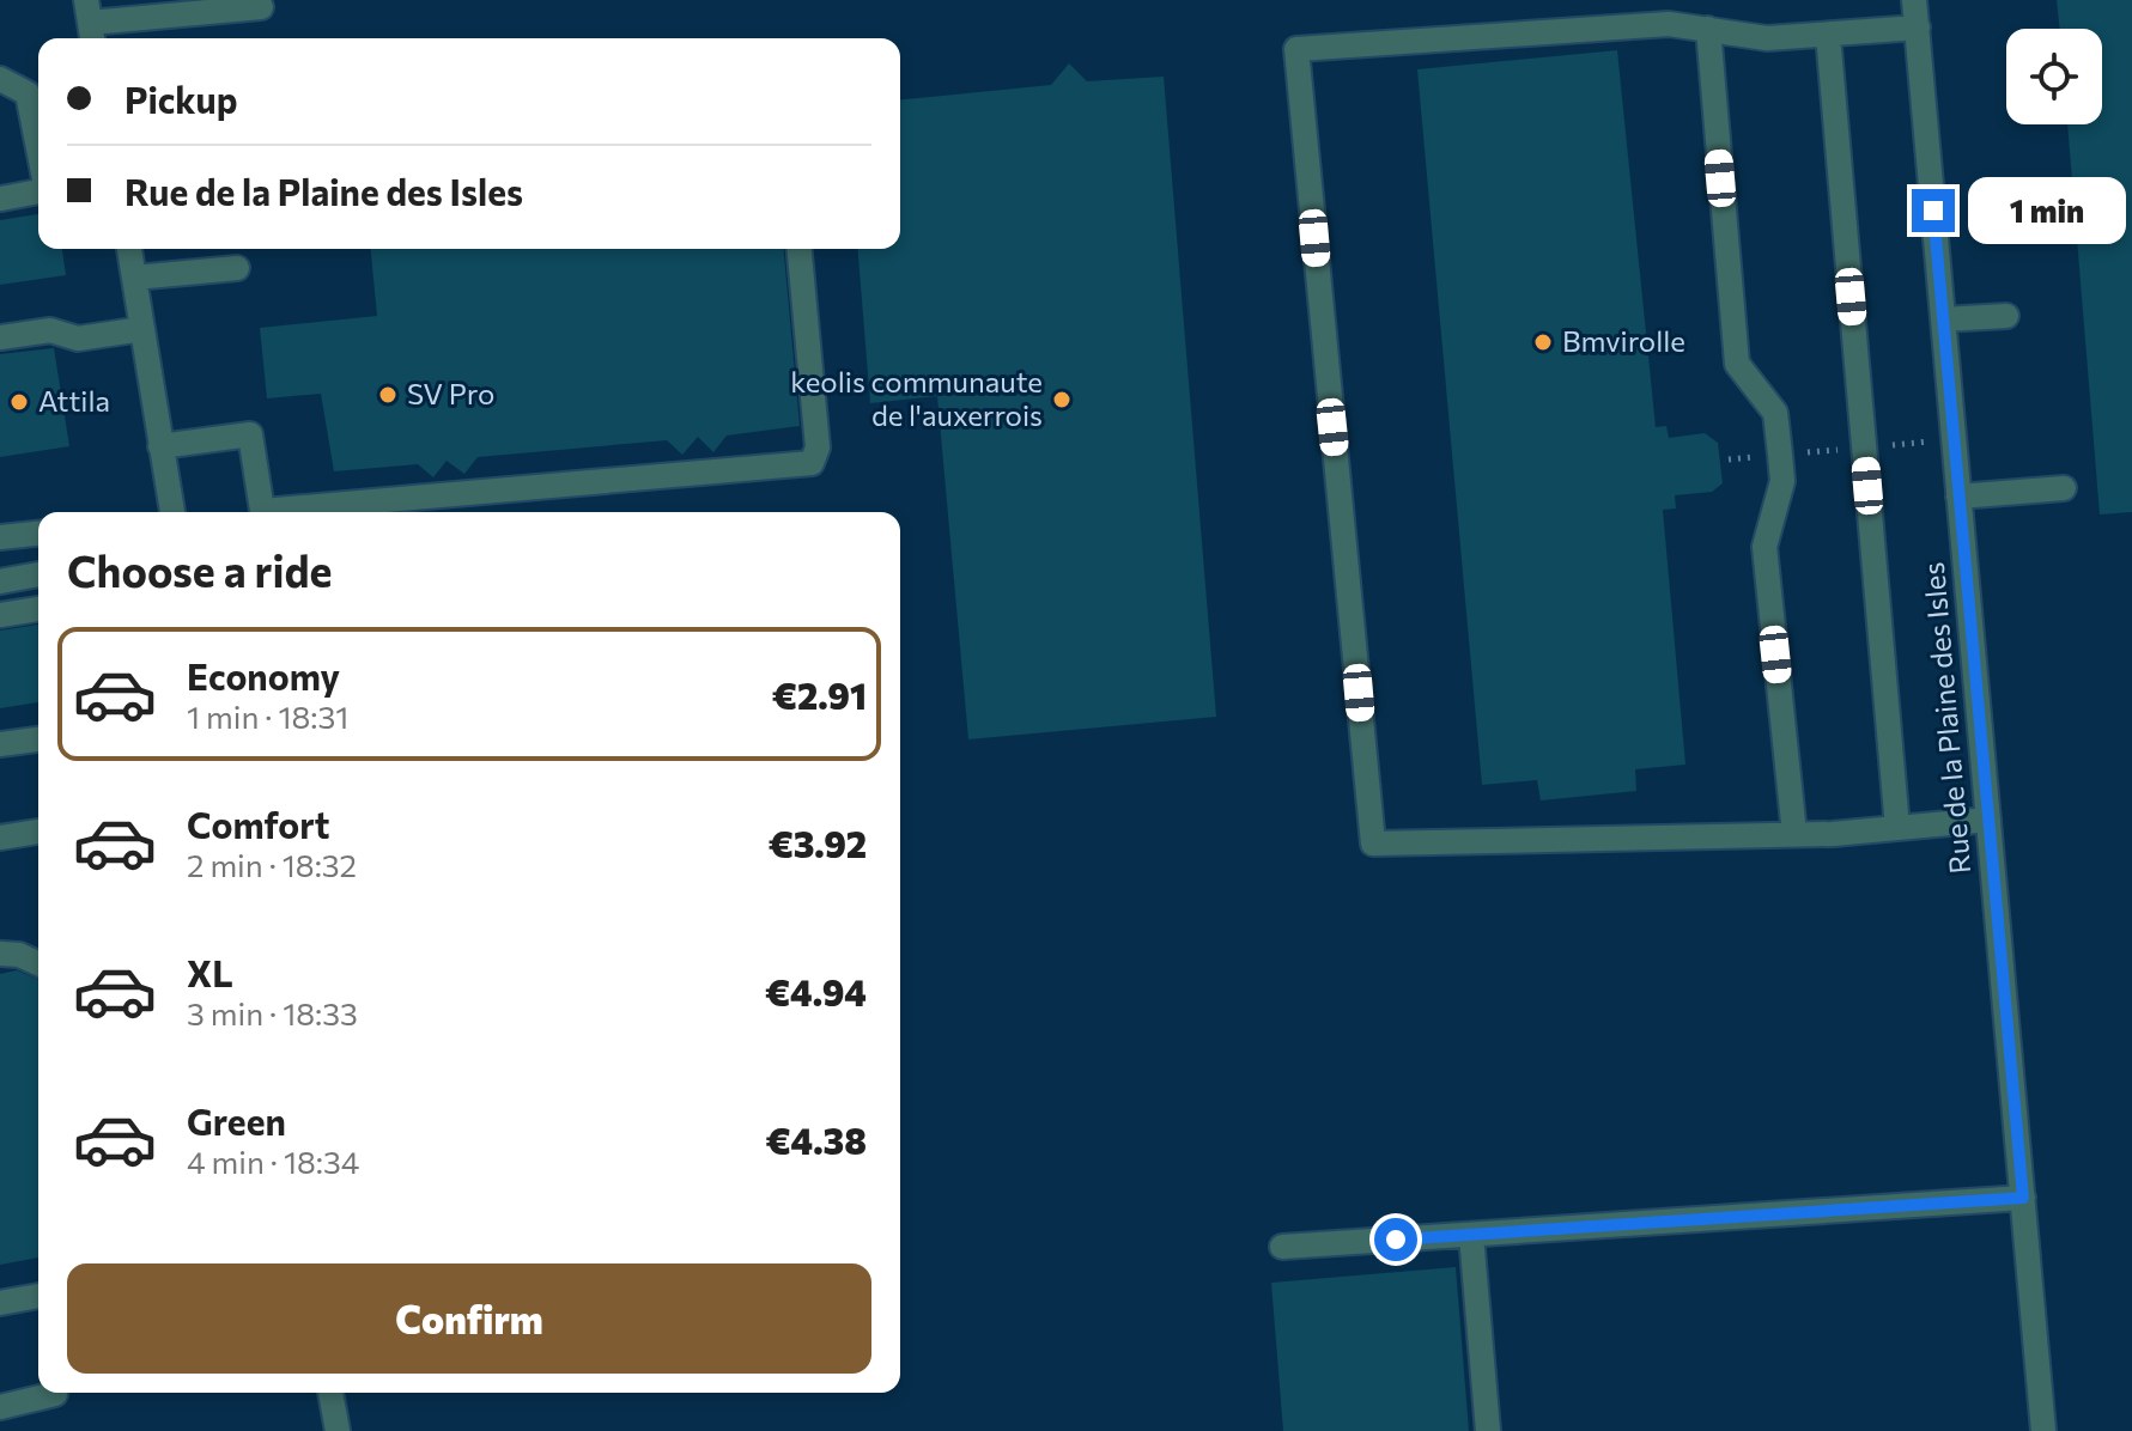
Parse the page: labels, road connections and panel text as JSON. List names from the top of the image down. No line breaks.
{"streets":{"street":["Rue de la Plaine des Isles"]},"places":["Bmvirolle","SV Pro","keolis communaute de l'auxerrois","Attila"],"page":{"banner":["Pickup","Rue de la Plaine des Isles"],"bubble":"1 min","heading":"Choose a ride","list":[{"name":"Economy","note":"1 min · 18:31","value":"€2.91"},{"name":"Comfort","note":"2 min · 18:32","value":"€3.92"},{"name":"XL","note":"3 min · 18:33","value":"€4.94"},{"name":"Green","note":"4 min · 18:34","value":"€4.38"}],"buttons":"Confirm"}}
